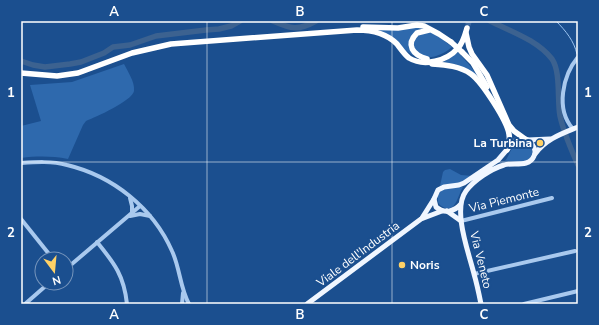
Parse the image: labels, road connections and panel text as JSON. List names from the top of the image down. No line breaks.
{"streets":{"main road":["Viale dell'Industria","Via Veneto"],"street":["Via Piemonte"]},"crossings":[["Via Piemonte","Via Veneto"],["Viale dell'Industria","Via Veneto"]],"places":["La Turbina","Noris"],"north":"bottom","grid":{"columns":["A","B","C"],"rows":["1","2"]}}
